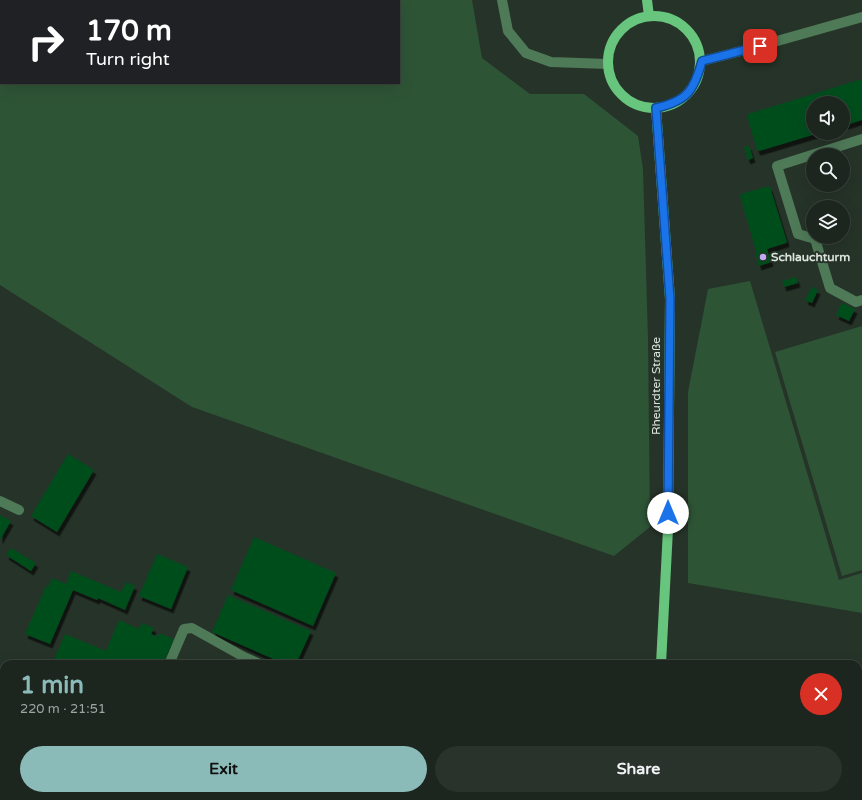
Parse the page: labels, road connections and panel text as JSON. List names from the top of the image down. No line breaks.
{"streets":{"main road":["Rheurdter Straße"]},"places":["Schlauchturm"],"page":{"turn":["170 m","Turn right"],"heading":["1 min","220 m · 21:51"],"buttons":["Exit","Share"]}}
